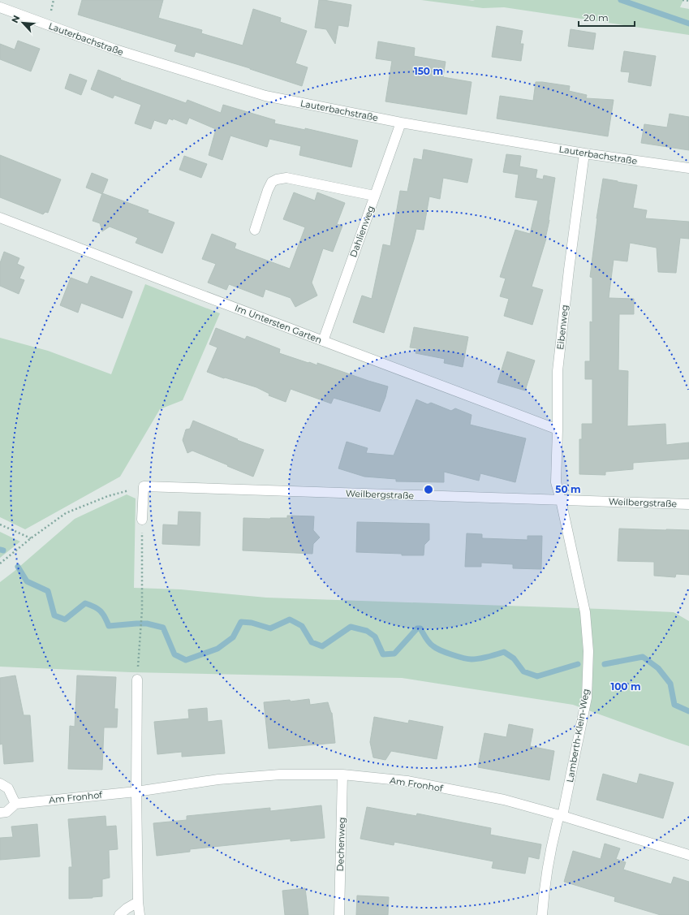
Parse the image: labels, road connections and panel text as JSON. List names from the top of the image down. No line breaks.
{"streets":{"street":["Lauterbachstraße","Dahlienweg","Im Untersten Garten","Eibenweg","Weilbergstraße","Lamberth-Klein-Weg","Am Fronhof","Dechenweg"]},"crossings":[["Lauterbachstraße","Dahlienweg"],["Lauterbachstraße","Eibenweg"],["Dahlienweg","Im Untersten Garten"],["Im Untersten Garten","Eibenweg"],["Eibenweg","Weilbergstraße"],["Eibenweg","Lamberth-Klein-Weg"],["Weilbergstraße","Lamberth-Klein-Weg"],["Lamberth-Klein-Weg","Am Fronhof"],["Am Fronhof","Dechenweg"]],"scale_bar":"20 m","north":"top left","rings":["150 m","50 m","100 m"]}
